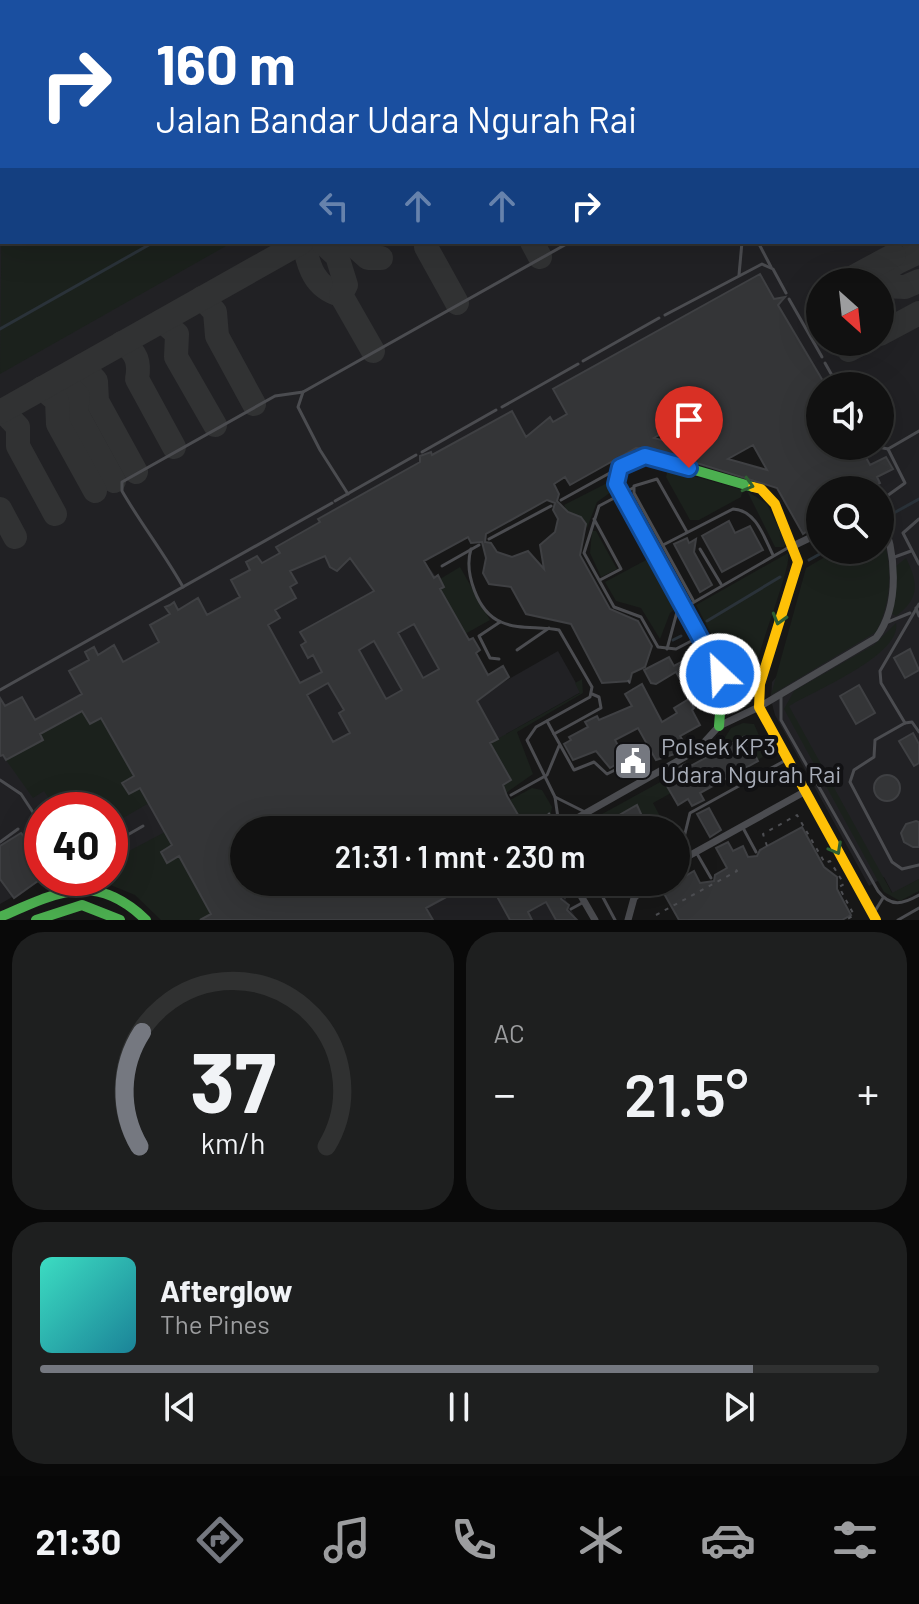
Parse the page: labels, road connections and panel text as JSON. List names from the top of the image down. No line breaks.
{"places":{"public building":["Polsek KP3 Udara Ngurah Rai"]},"north":"bottom right","page":{"turn":["160 m","Jalan Bandar Udara Ngurah Rai"],"limit":"40","trip":"21:31 · 1 mnt · 230 m","tile":"AC","heat":["−","21.5°","+"],"song":["Afterglow","The Pines"],"tabs":"21:30","gauge":["37","km/h"]}}
